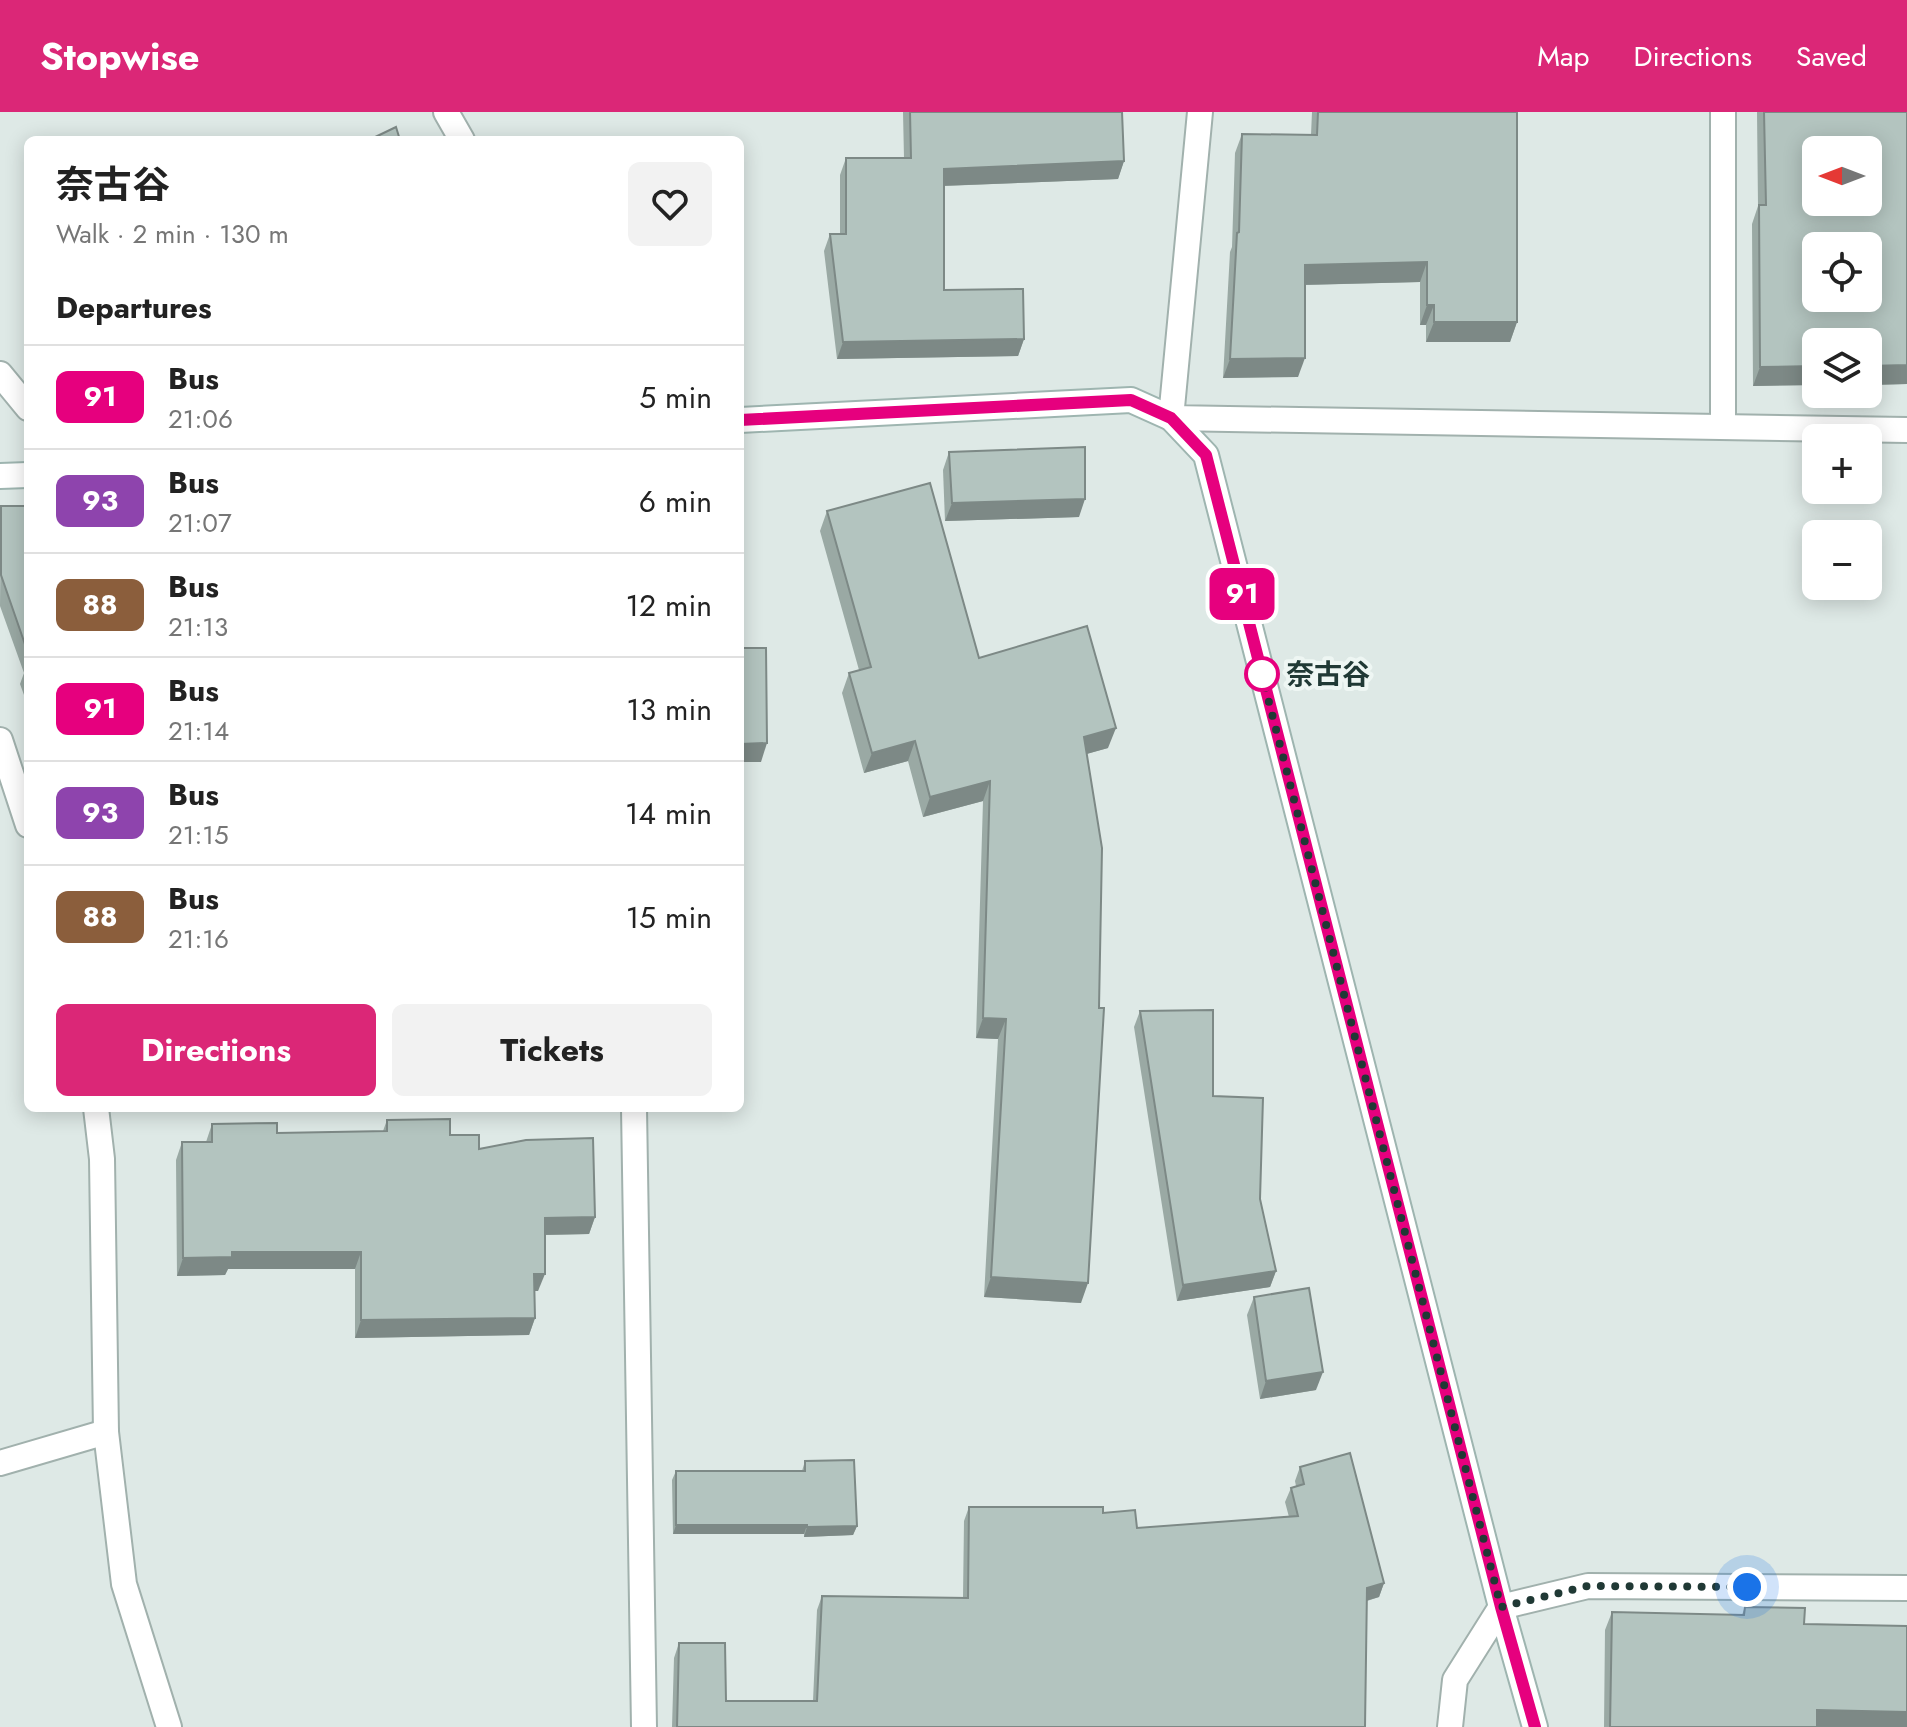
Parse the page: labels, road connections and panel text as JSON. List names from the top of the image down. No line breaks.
{"places":["奈古谷"],"lines":["bus line 91"],"north":"left","page":{"header":"Stopwise","nav":["Map","Directions","Saved"],"on_map":"91","map_buttons":["+","−"],"heading":[["奈古谷","Walk · 2 min · 130 m"],"Departures"],"list":[{"mark":"91","name":"Bus","note":"21:06","value":"5 min"},{"mark":"93","name":"Bus","note":"21:07","value":"6 min"},{"mark":"88","name":"Bus","note":"21:13","value":"12 min"},{"mark":"91","name":"Bus","note":"21:14","value":"13 min"},{"mark":"93","name":"Bus","note":"21:15","value":"14 min"},{"mark":"88","name":"Bus","note":"21:16","value":"15 min"}],"buttons":["Directions","Tickets"]}}
